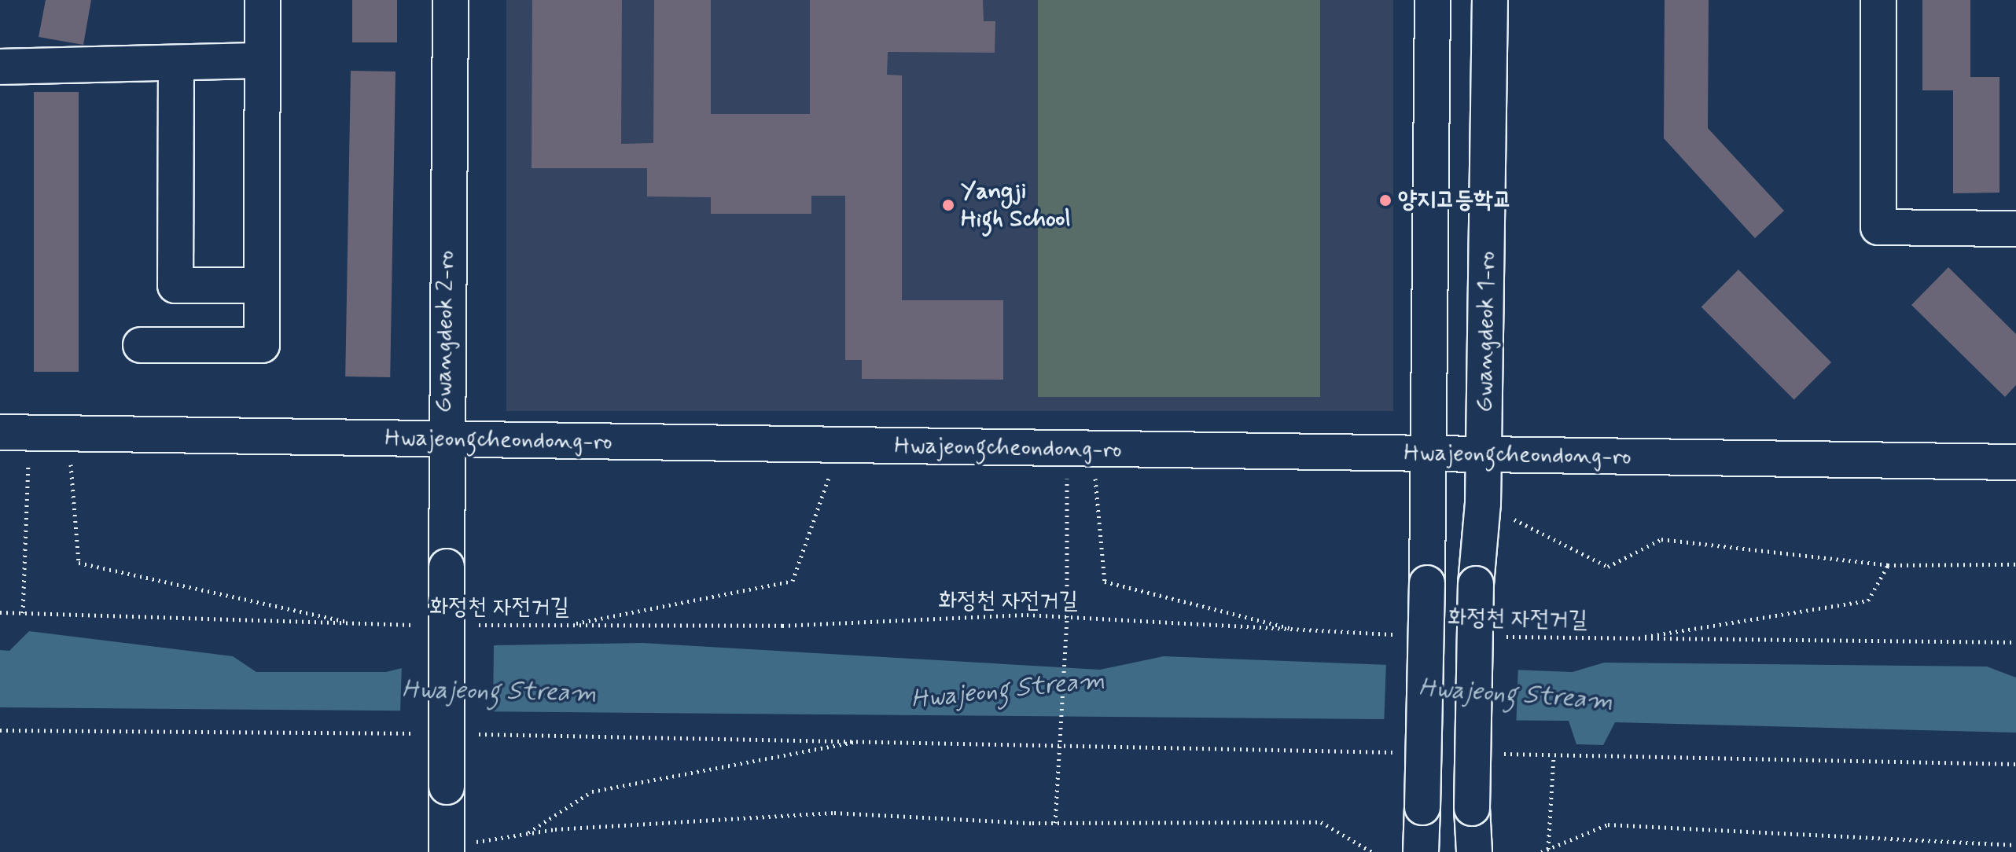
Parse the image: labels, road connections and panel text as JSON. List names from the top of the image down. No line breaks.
{"streets":{"street":["Gwangdeok 2-ro","Gwangdeok 1-ro","Hwajeongcheondong-ro"],"path":["화정천 자전거길"]},"crossings":[["Gwangdeok 2-ro","Hwajeongcheondong-ro"],["Gwangdeok 1-ro","Hwajeongcheondong-ro"]],"water":["Hwajeong Stream"],"places":["양지고등학교","Yangji High School"]}
